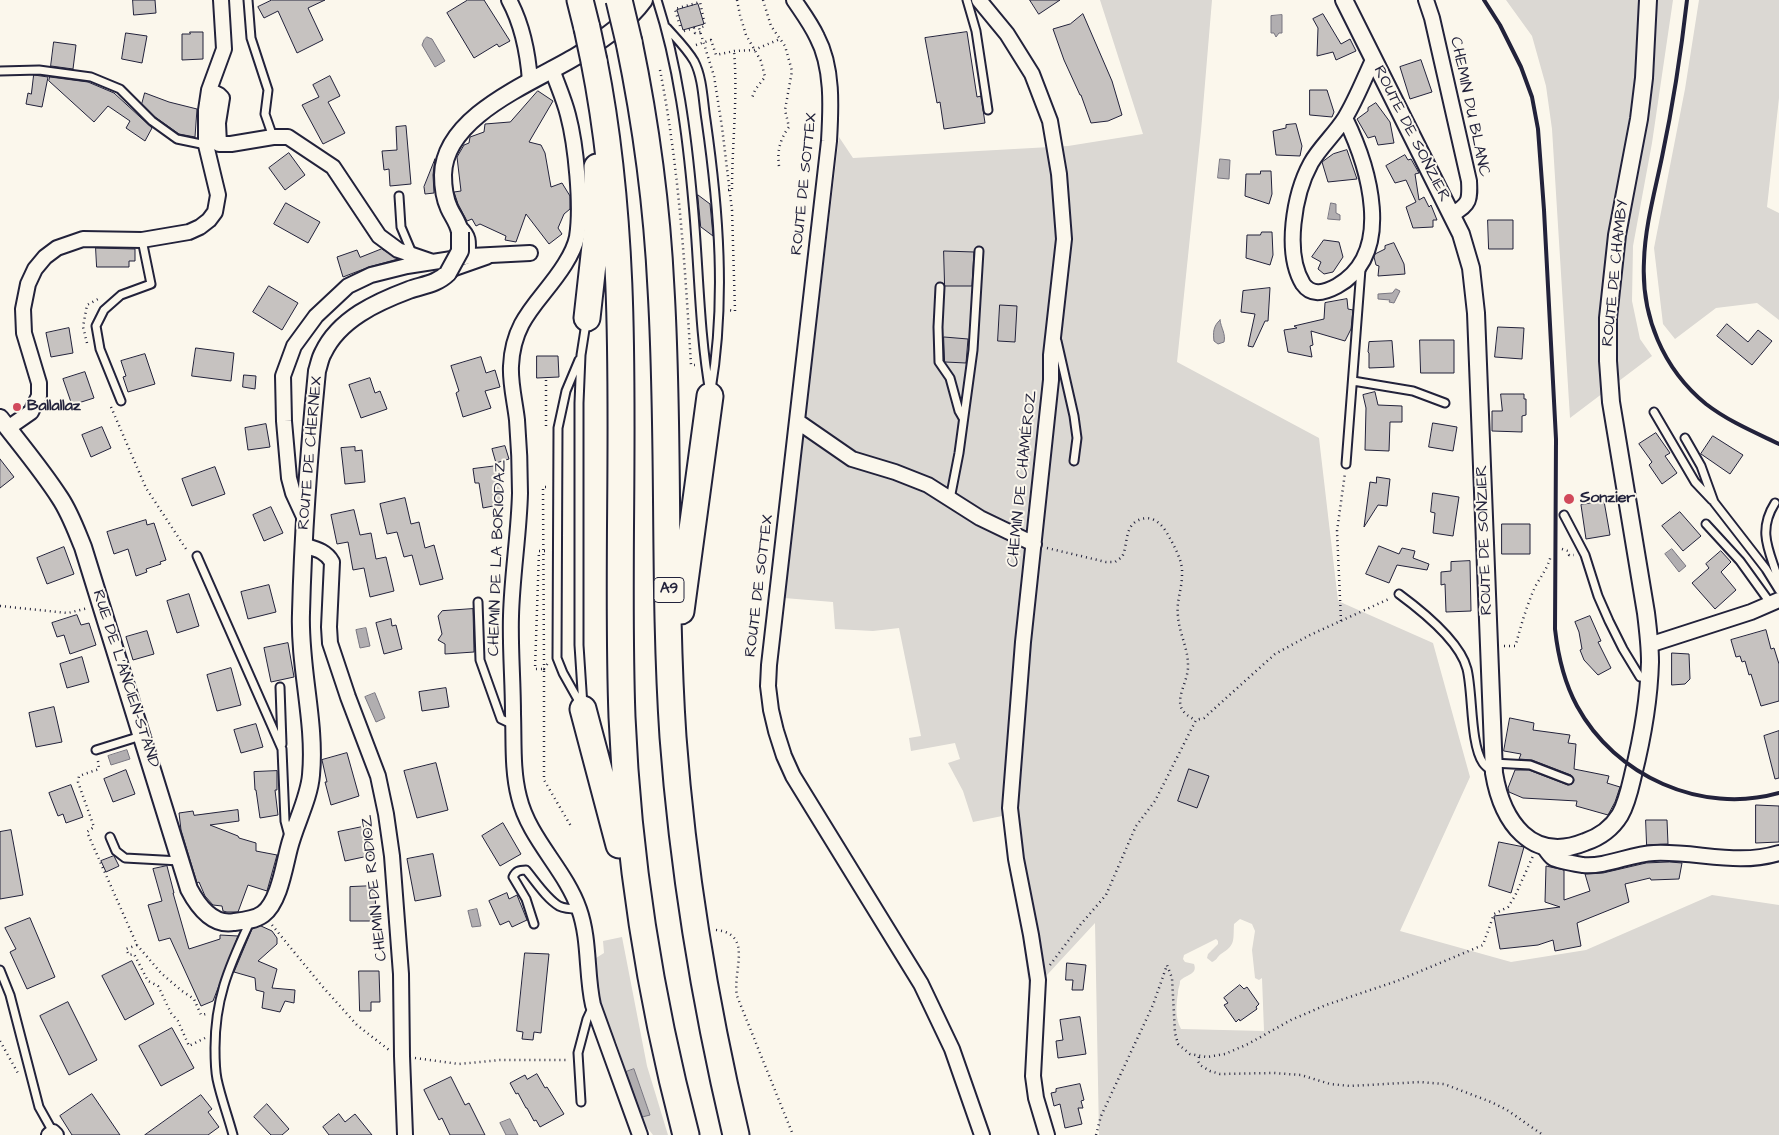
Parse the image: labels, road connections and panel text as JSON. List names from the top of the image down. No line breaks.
{"streets":{"highway":["A9"],"street":["CHEMIN DU BLANC","ROUTE DE SONZIER","ROUTE DE SOTTEX","ROUTE DE CHAMBY","ROUTE DE CHERNEX","CHEMIN DE CHAMÉROZ","CHEMIN DE LA BORIODAZ","RUE DE L'ANCIEN-STAND","CHEMIN DE RODIOZ"]},"crossings":[["CHEMIN DU BLANC","ROUTE DE SONZIER"],["ROUTE DE CHERNEX","RUE DE L'ANCIEN-STAND"],["ROUTE DE CHERNEX","CHEMIN DE RODIOZ"]],"places":["Ballallaz","Sonzier"]}
